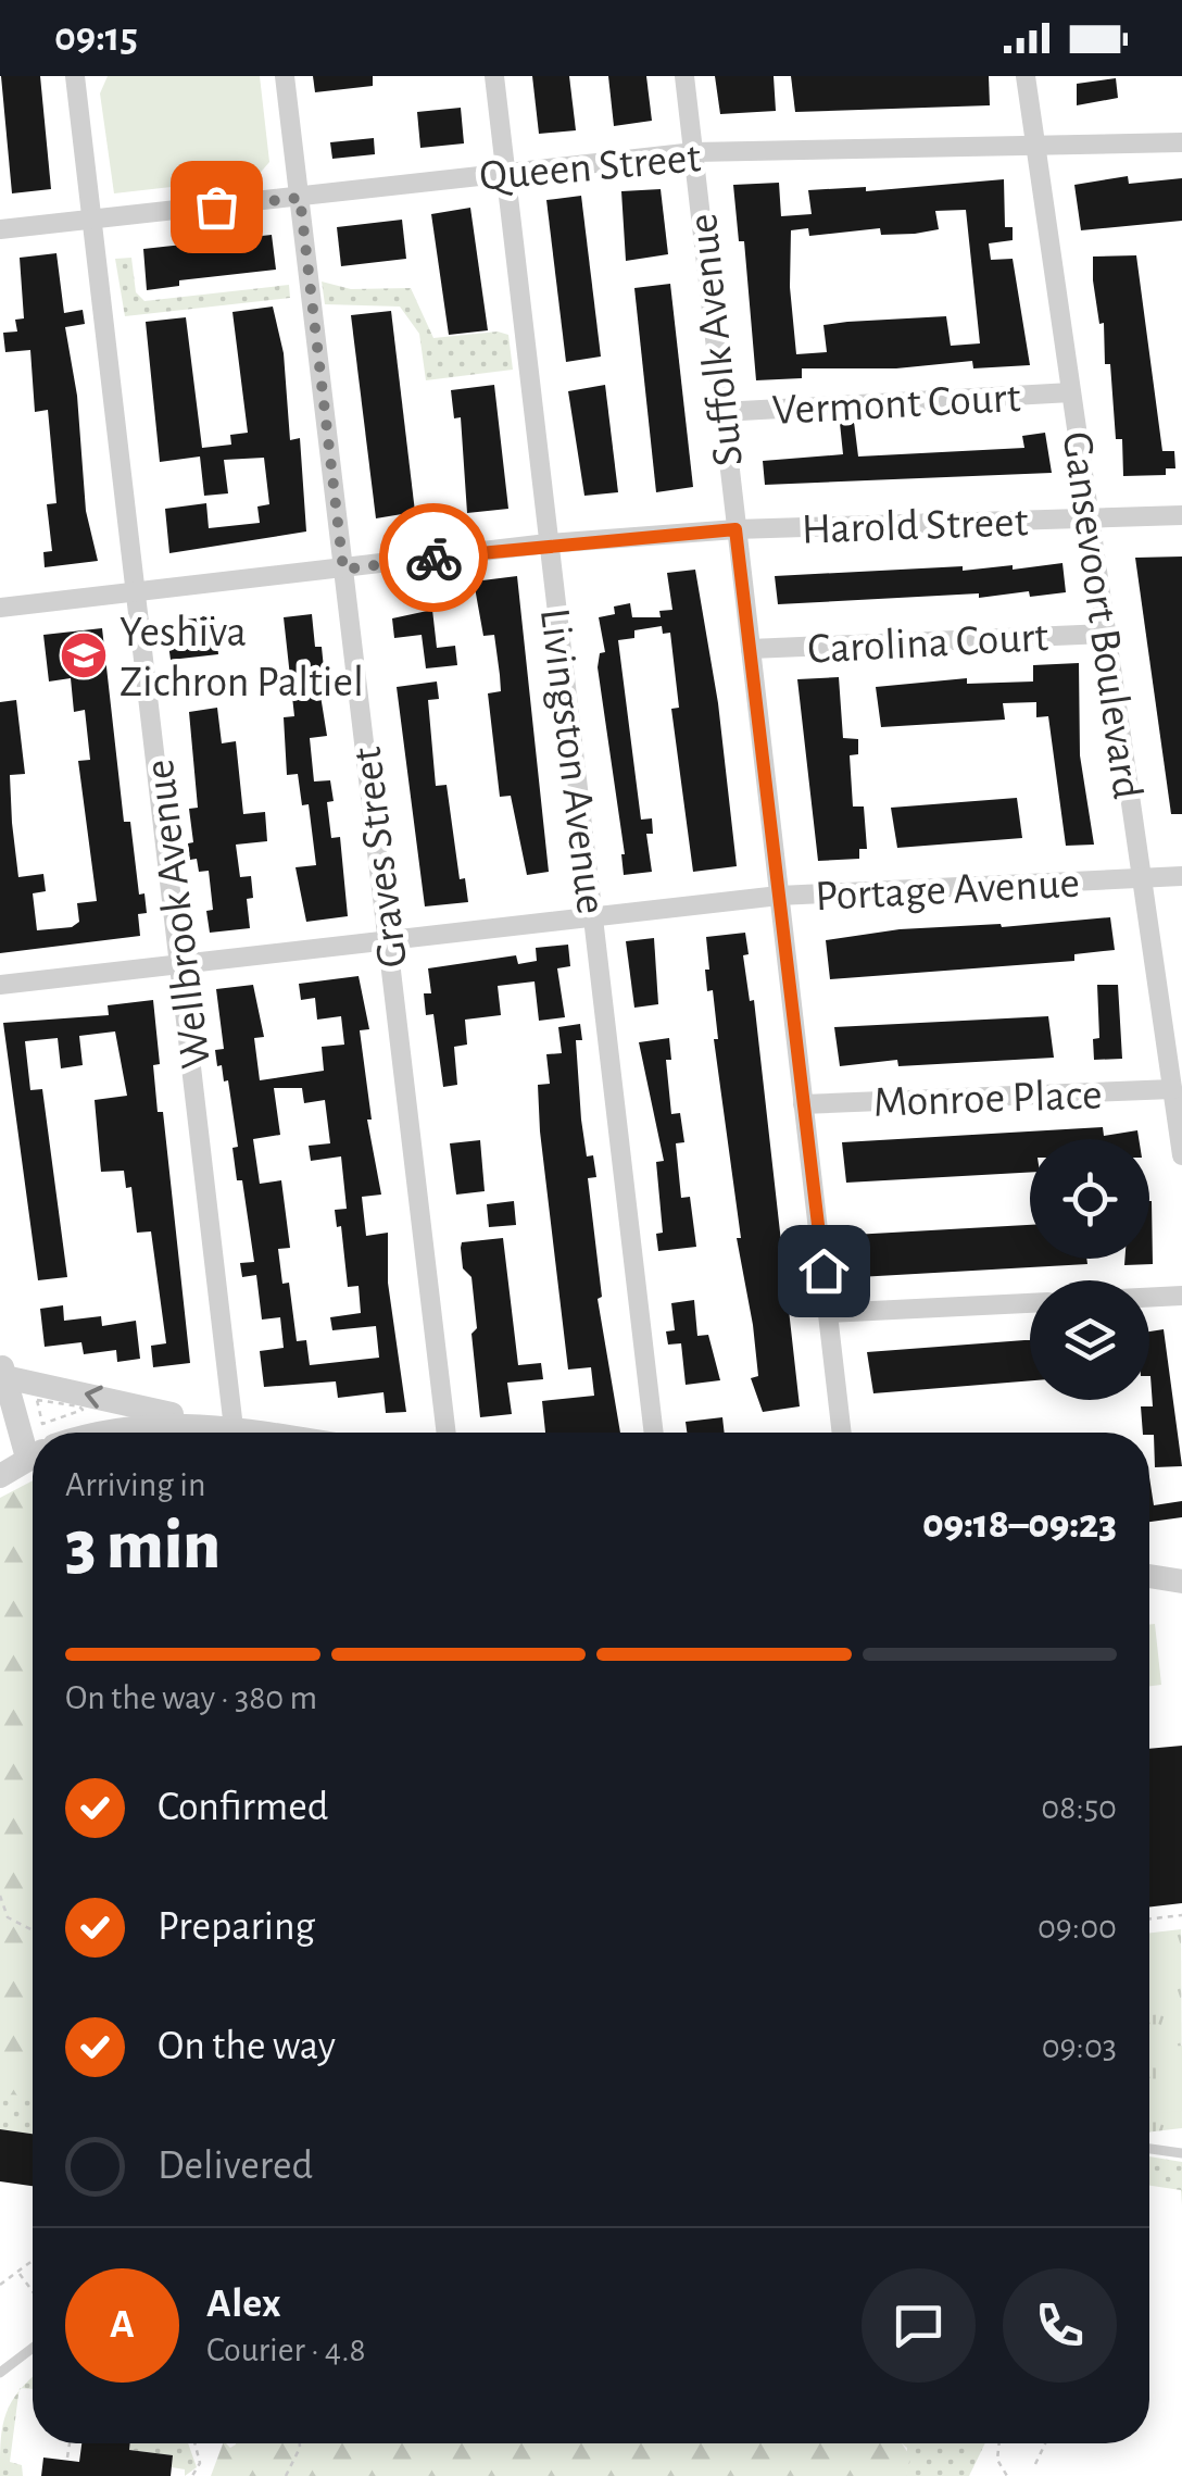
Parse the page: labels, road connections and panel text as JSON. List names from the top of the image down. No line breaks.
{"streets":{"street":["Queen Street","Suffolk Avenue","Vermont Court","Harold Street","Gansevoort Boulevard","Carolina Court","Livingston Avenue","Graves Street","Portage Avenue","Wellbrook Avenue","Monroe Place"]},"crossings":[["Queen Street","Suffolk Avenue"],["Queen Street","Gansevoort Boulevard"],["Queen Street","Livingston Avenue"],["Queen Street","Graves Street"],["Queen Street","Wellbrook Avenue"],["Suffolk Avenue","Vermont Court"],["Suffolk Avenue","Harold Street"],["Suffolk Avenue","Carolina Court"],["Suffolk Avenue","Portage Avenue"],["Suffolk Avenue","Monroe Place"],["Vermont Court","Gansevoort Boulevard"],["Harold Street","Gansevoort Boulevard"],["Harold Street","Livingston Avenue"],["Harold Street","Graves Street"],["Harold Street","Wellbrook Avenue"],["Gansevoort Boulevard","Carolina Court"],["Gansevoort Boulevard","Portage Avenue"],["Gansevoort Boulevard","Monroe Place"],["Livingston Avenue","Portage Avenue"],["Graves Street","Portage Avenue"],["Portage Avenue","Wellbrook Avenue"]],"places":{"school or university":["Yeshiva Zichron Paltiel"]},"page":{"status":"09:15","heading":["3 min","Arriving in","09:18–09:23"],"panel":["Alex","Courier · 4.8"],"bar":"On the way · 380 m","list":[["Confirmed","08:50"],["Preparing","09:00"],["On the way","09:03"],"Delivered"],"round":"A"}}
